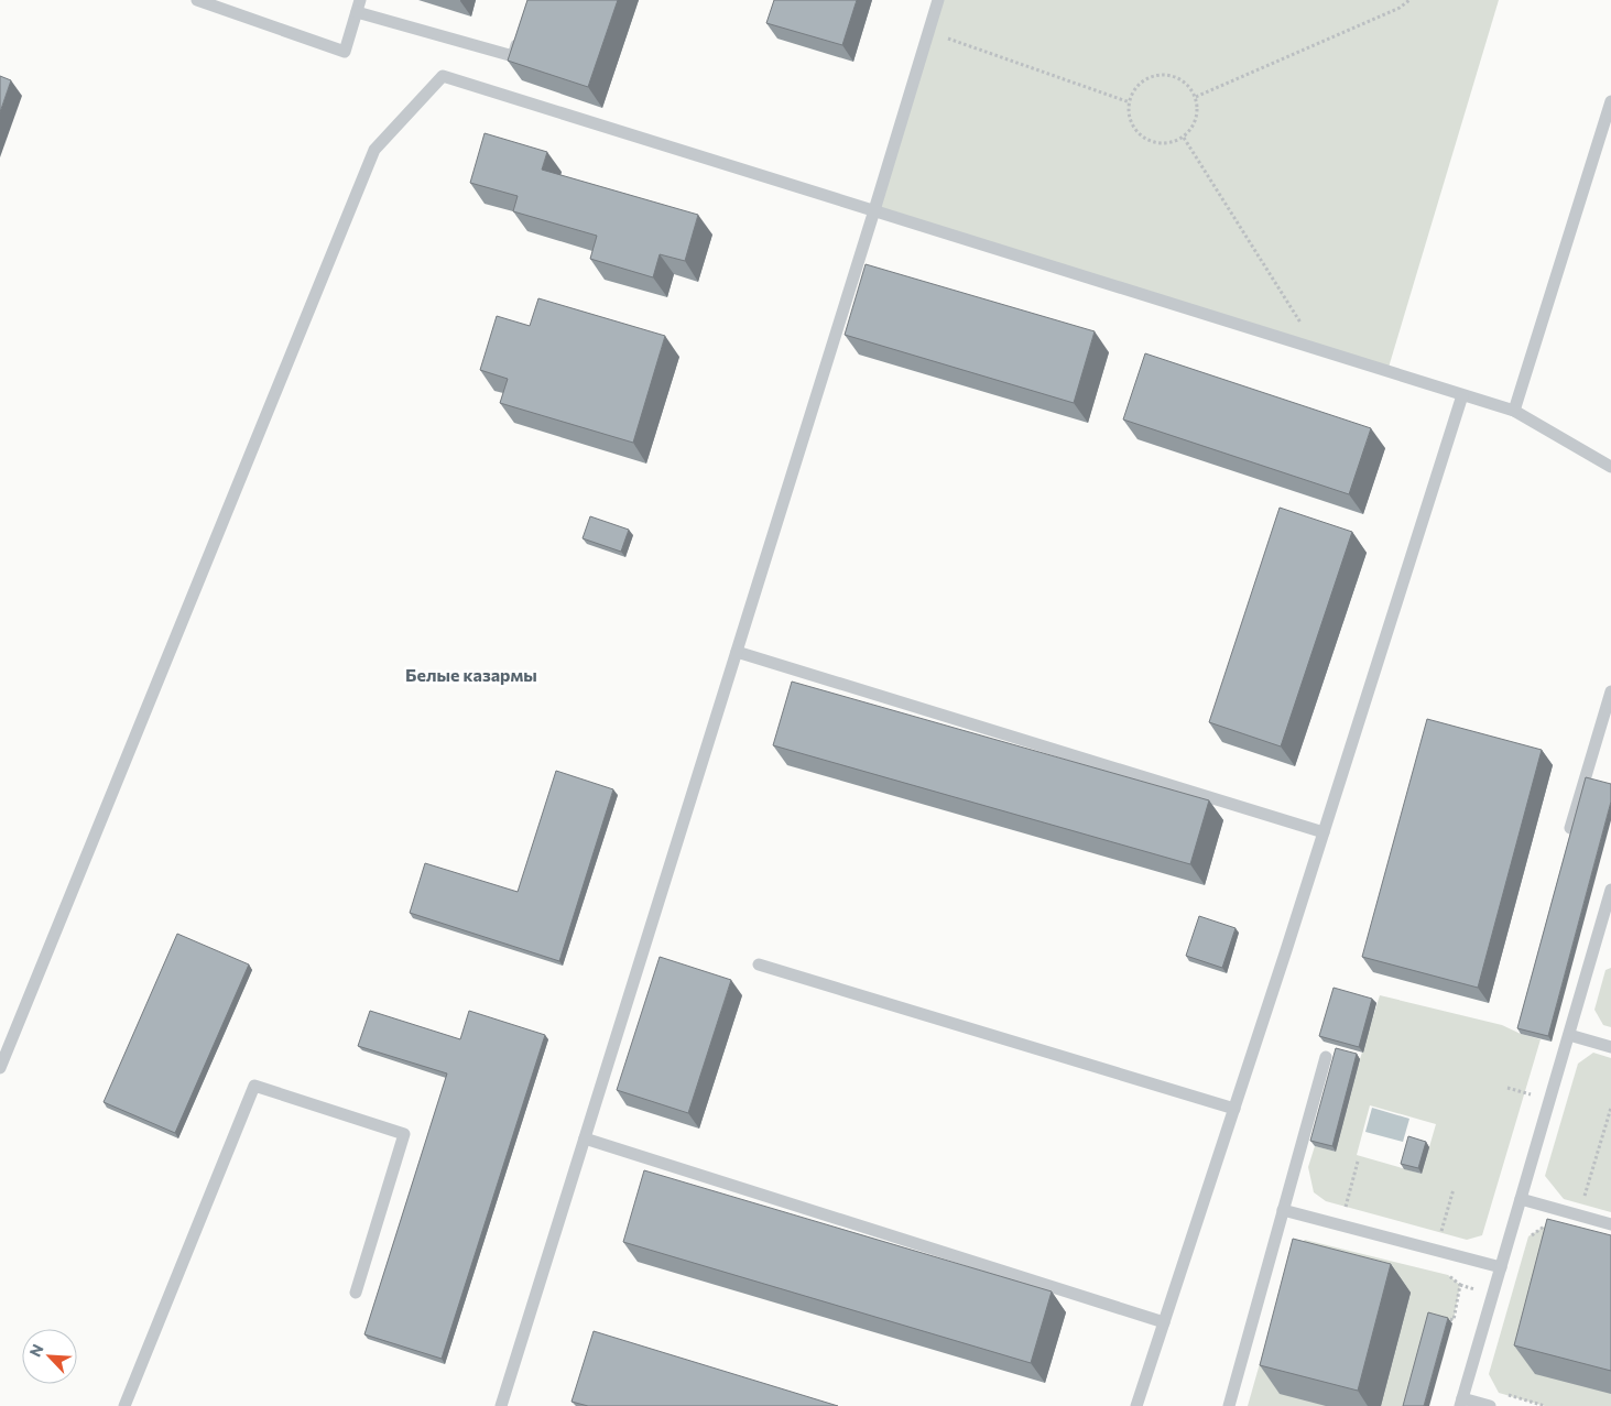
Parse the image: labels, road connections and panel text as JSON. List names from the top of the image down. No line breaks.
{"districts":["Белые казармы"],"north":"top left"}
